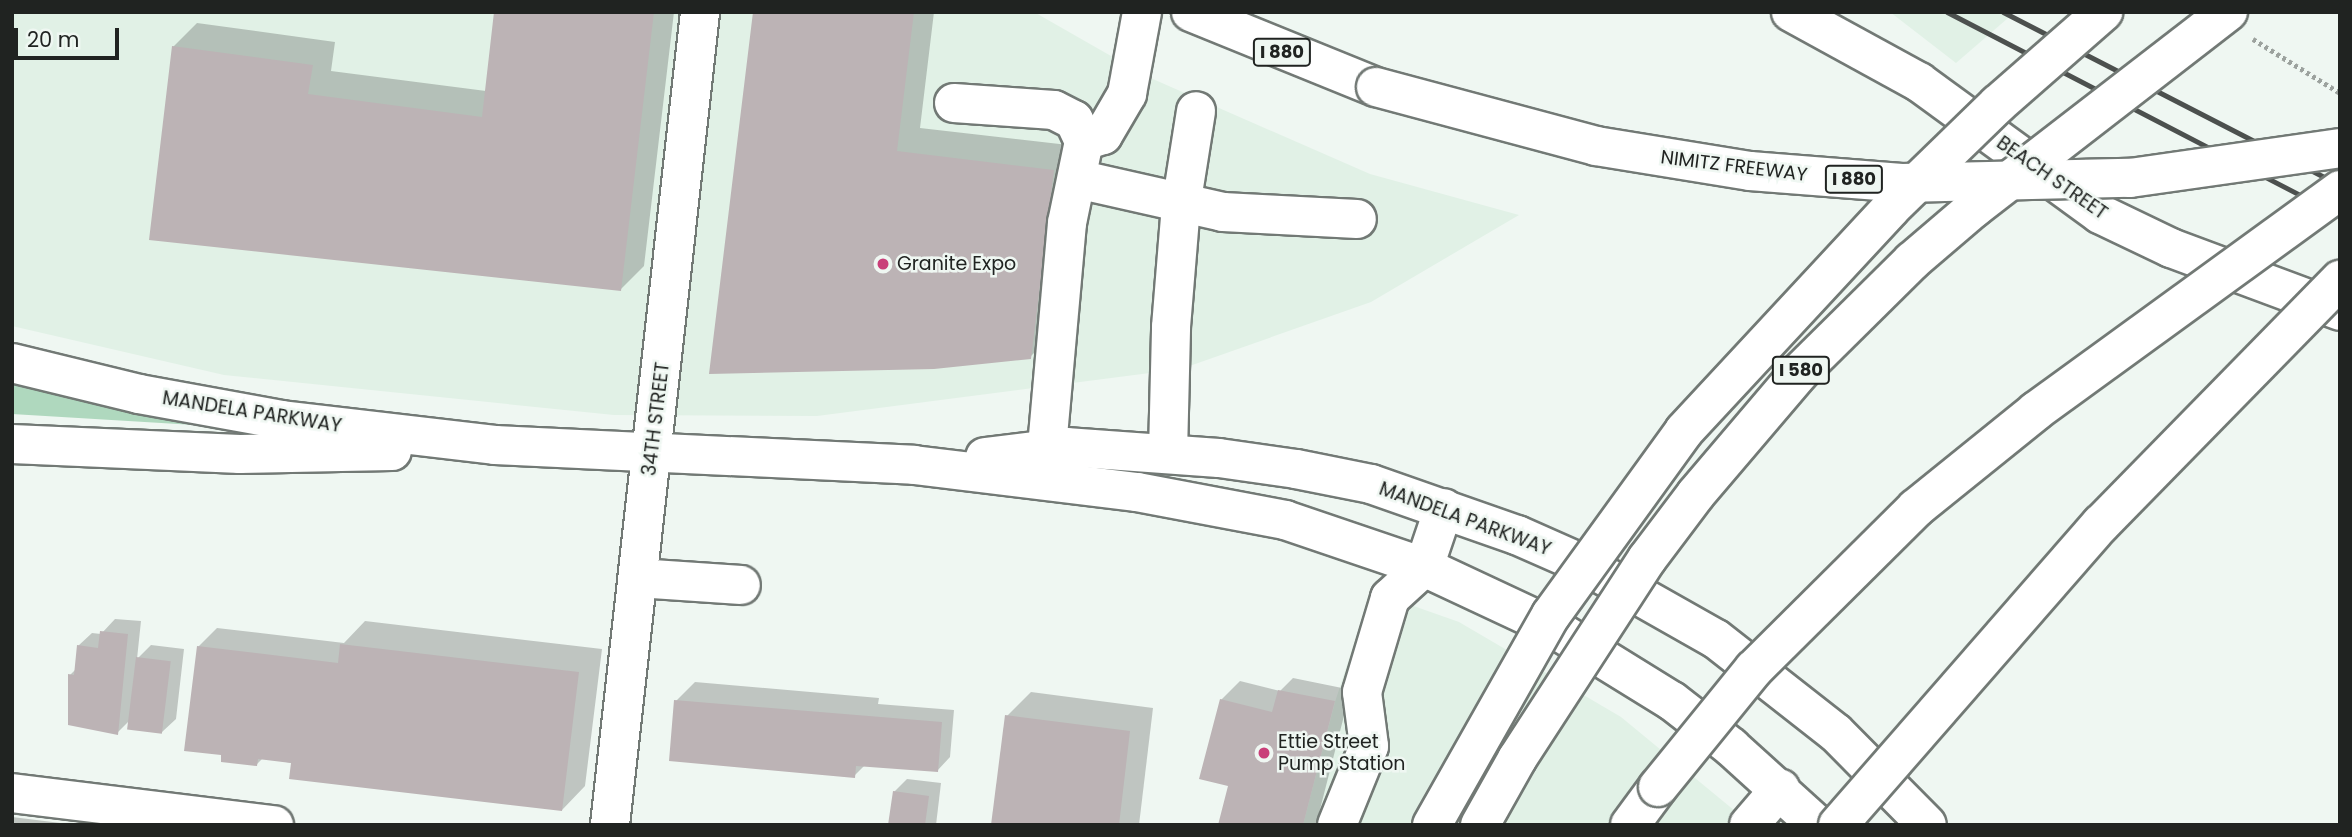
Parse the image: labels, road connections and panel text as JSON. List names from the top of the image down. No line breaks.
{"streets":{"main road":["I 880","NIMITZ FREEWAY","BEACH STREET","I 580","MANDELA PARKWAY","34TH STREET"]},"crossings":[["NIMITZ FREEWAY","BEACH STREET"],["MANDELA PARKWAY","34TH STREET"]],"places":["Granite Expo","Ettie Street Pump Station"],"scale_bar":"20 m"}
